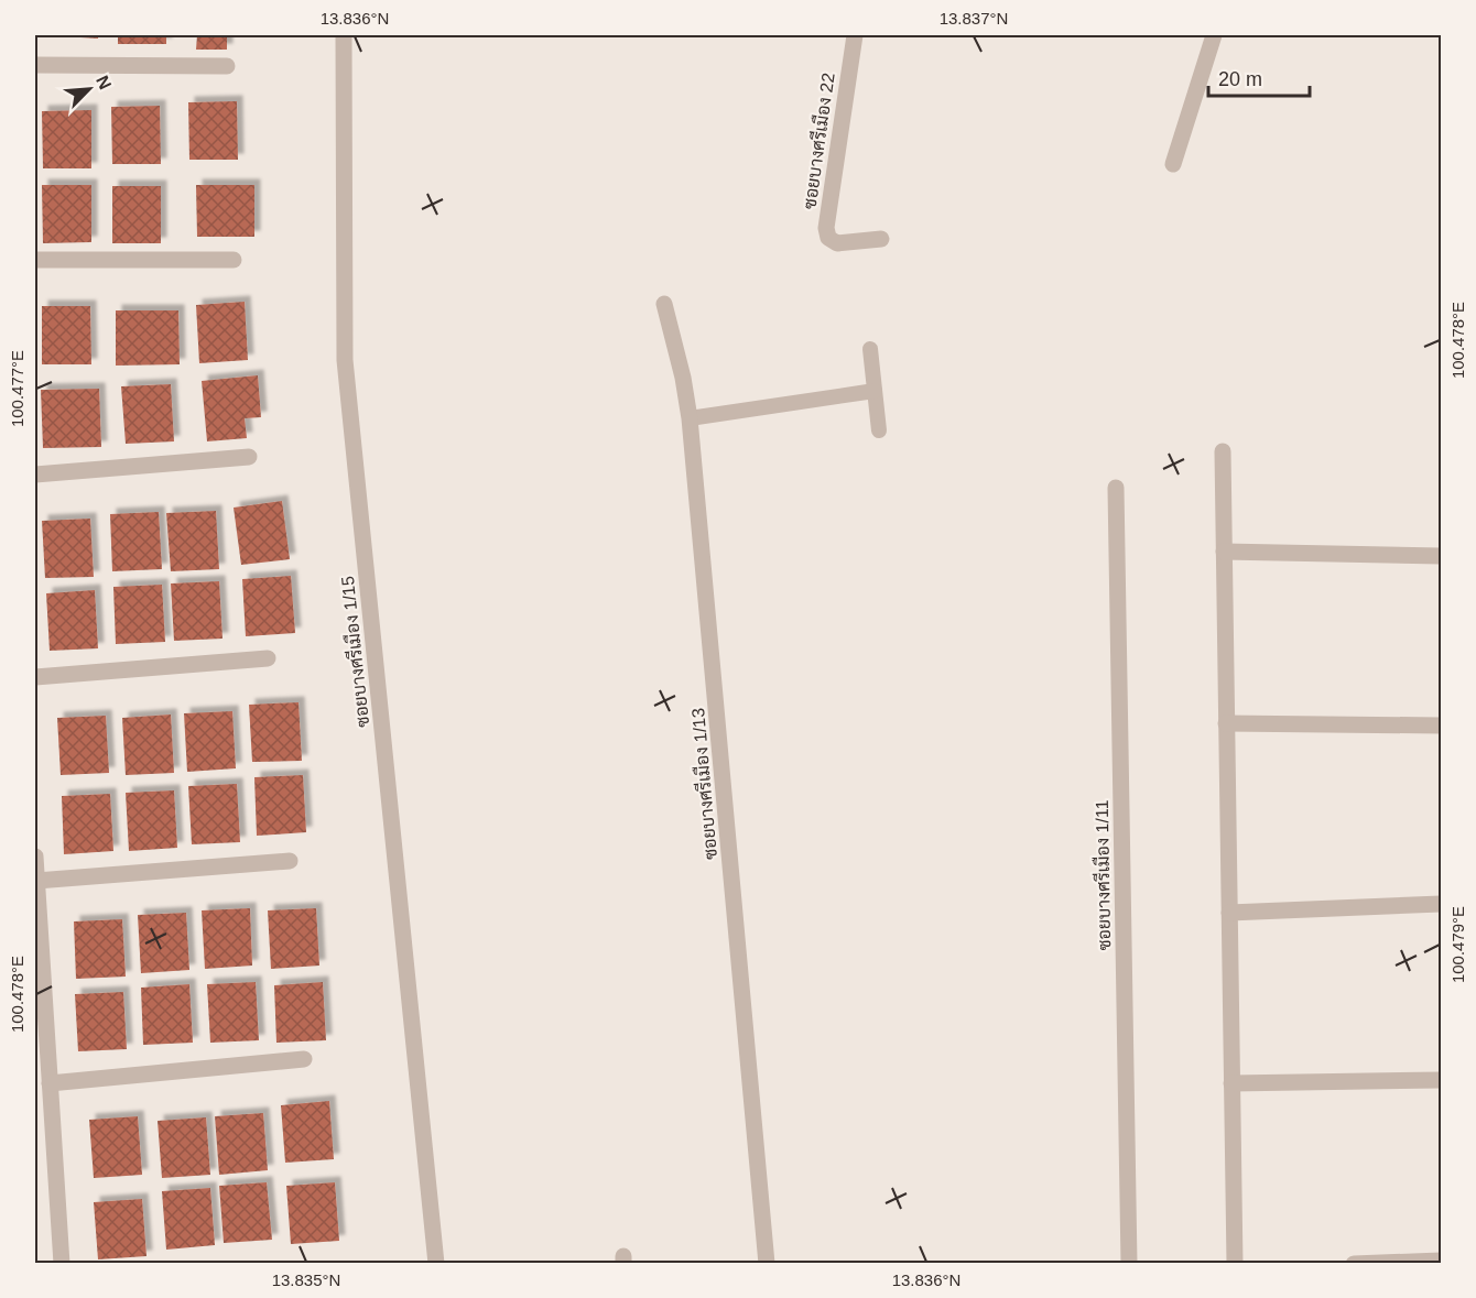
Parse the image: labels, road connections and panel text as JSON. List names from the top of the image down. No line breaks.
{"streets":{"street":["ซอยบางศรีเมือง 22","ซอยบางศรีเมือง 1/15","ซอยบางศรีเมือง 1/13","ซอยบางศรีเมือง 1/11"]},"scale_bar":"20 m","north":"top right","coordinates":["13.836°N","13.837°N","100.478°E","100.477°E","100.479°E","13.835°N"]}
